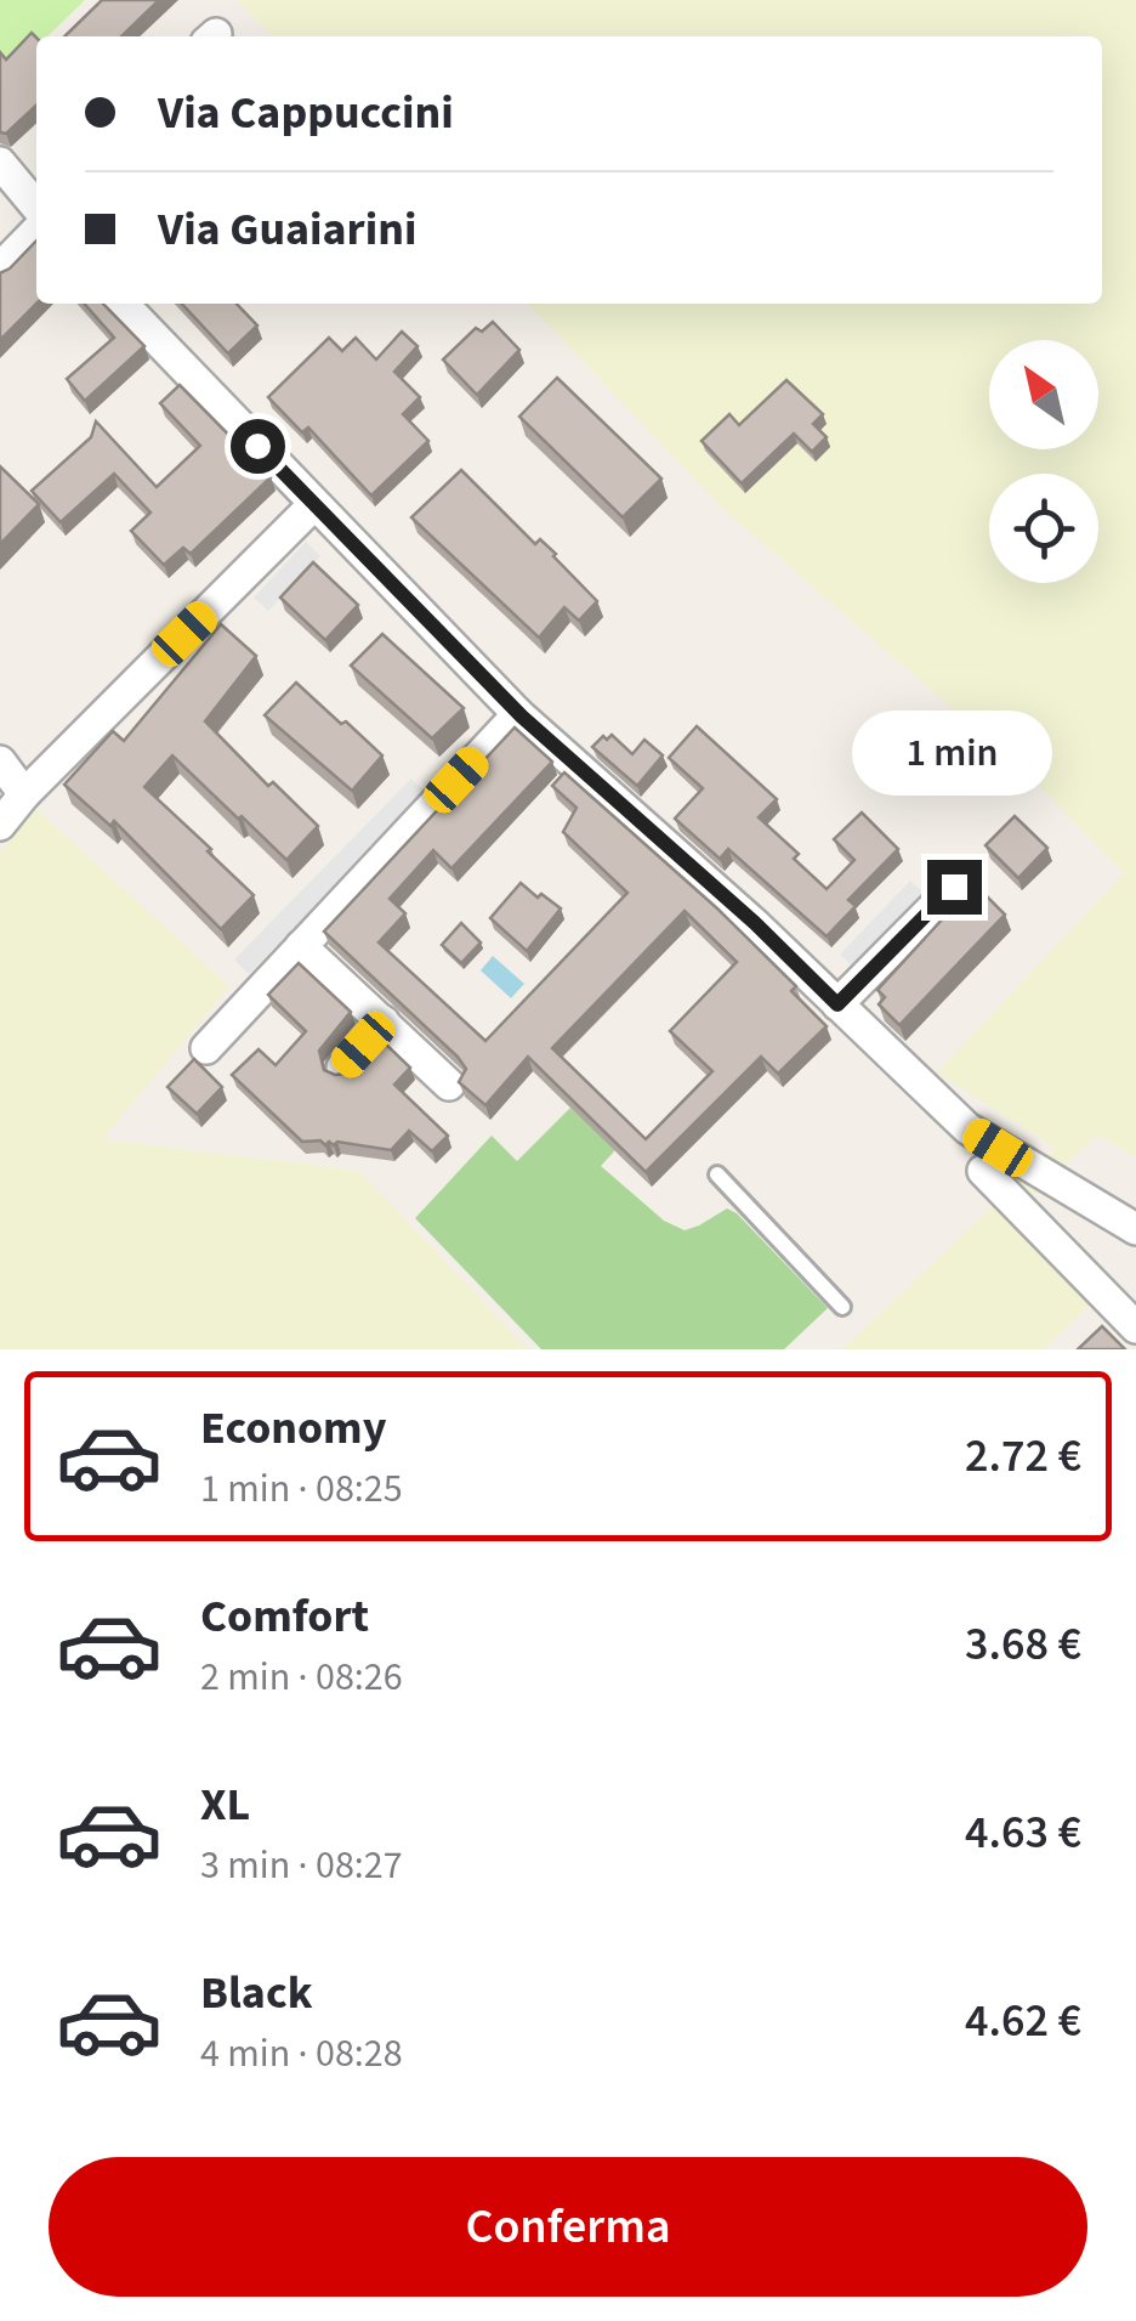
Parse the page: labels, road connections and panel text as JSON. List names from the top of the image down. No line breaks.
{"north":"top left","page":{"banner":["Via Cappuccini","Via Guaiarini"],"bubble":"1 min","list":[{"name":"Economy","note":"1 min · 08:25","value":"2.72 €"},{"name":"Comfort","note":"2 min · 08:26","value":"3.68 €"},{"name":"XL","note":"3 min · 08:27","value":"4.63 €"},{"name":"Black","note":"4 min · 08:28","value":"4.62 €"}],"buttons":"Conferma"}}
